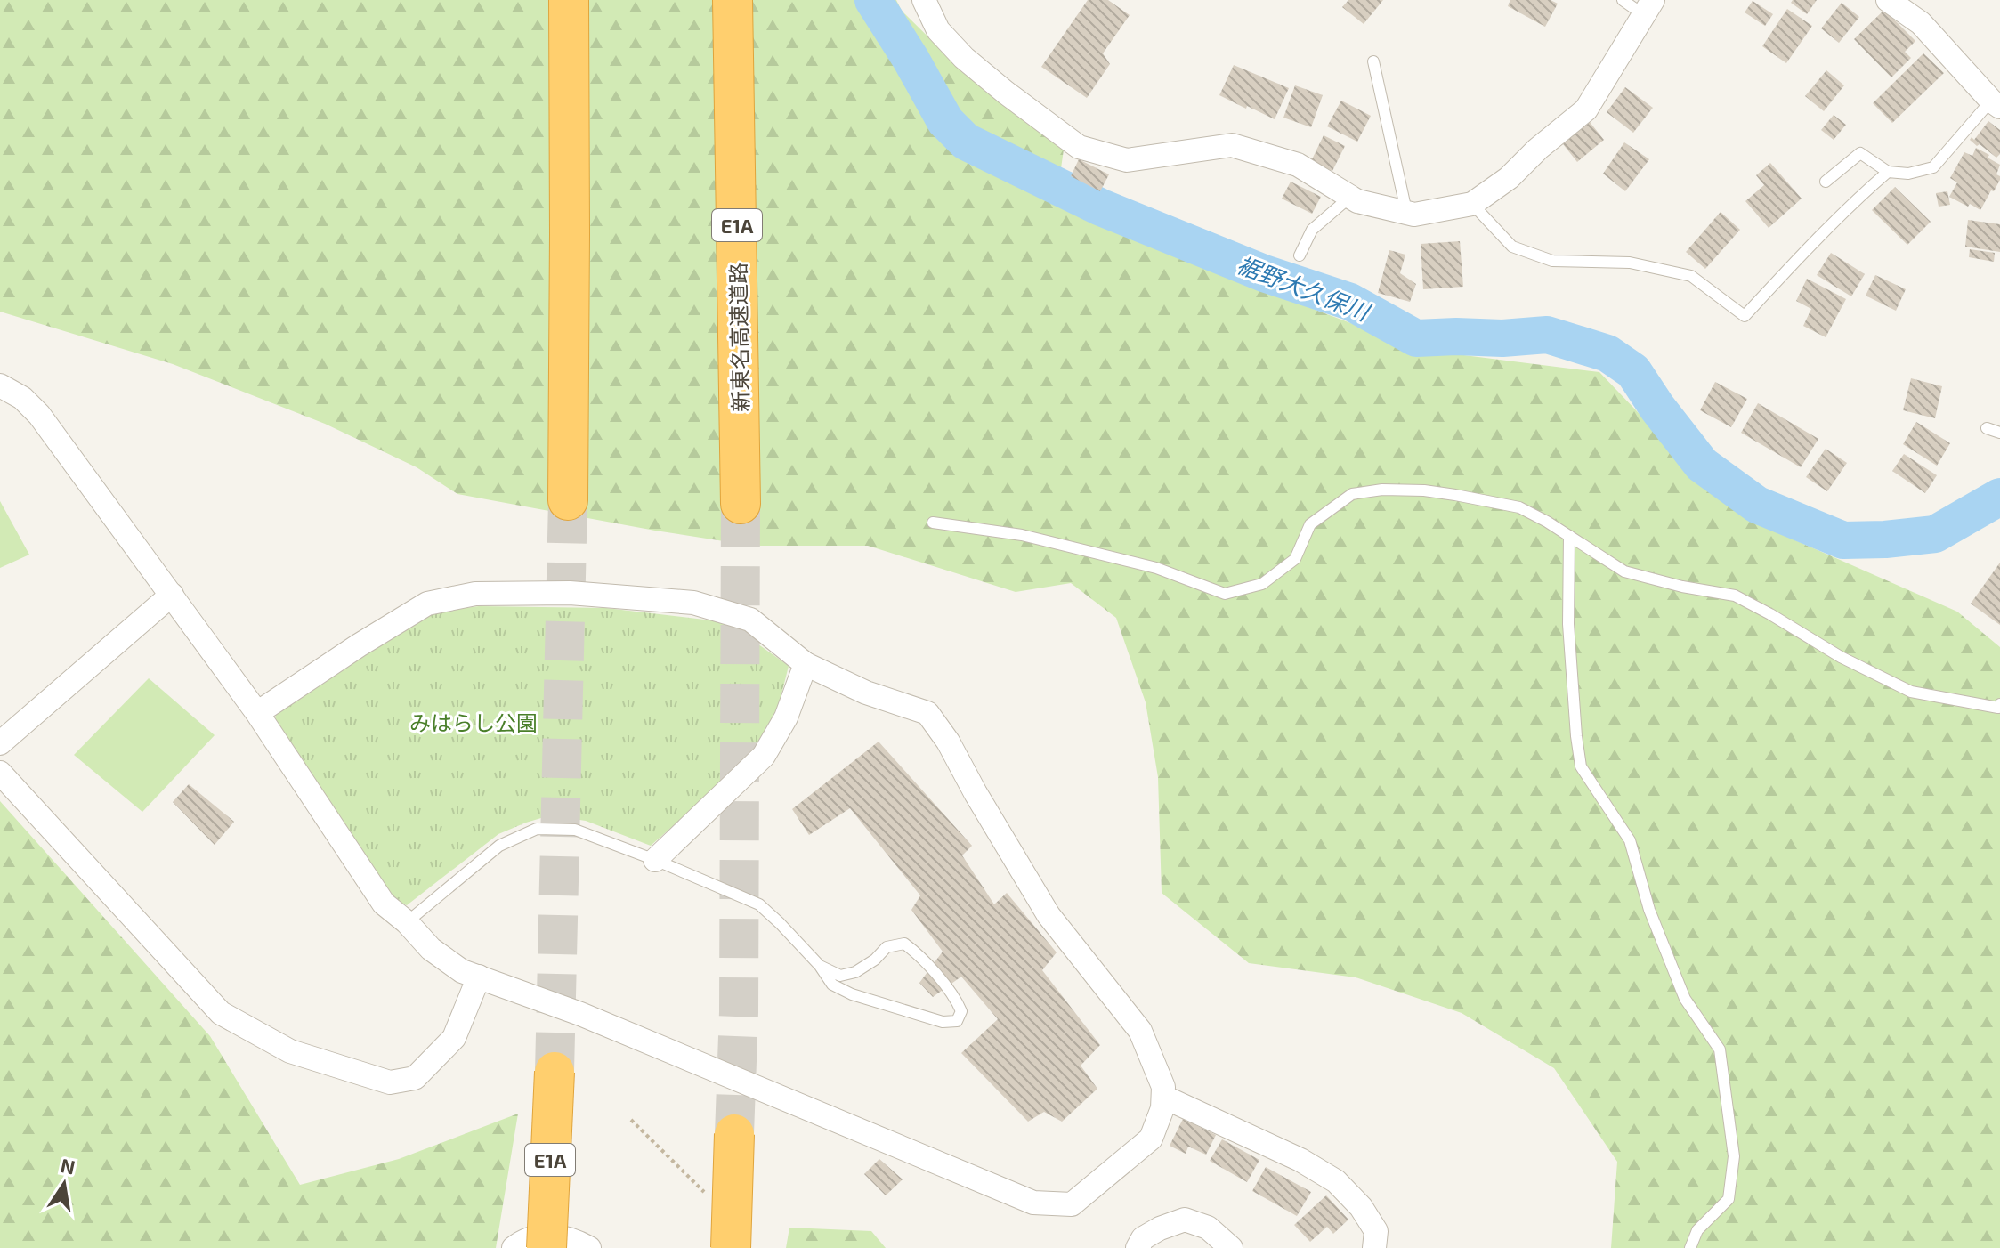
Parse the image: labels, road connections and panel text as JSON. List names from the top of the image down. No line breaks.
{"streets":{"highway":["E1A","新東名高速道路"]},"water":["裾野大久保川"],"parks":["みはらし公園"],"north":"top"}
